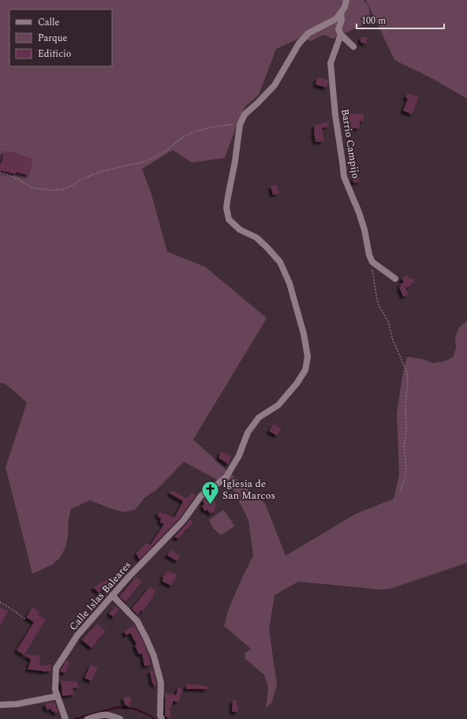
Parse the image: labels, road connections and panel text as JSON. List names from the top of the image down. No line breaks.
{"streets":{"street":["Barrio Campijo","Calle Islas Baleares"]},"places":{"church":["Iglesia de San Marcos"]},"legend":["Calle","Parque","Edificio"],"scale_bar":"100 m"}
